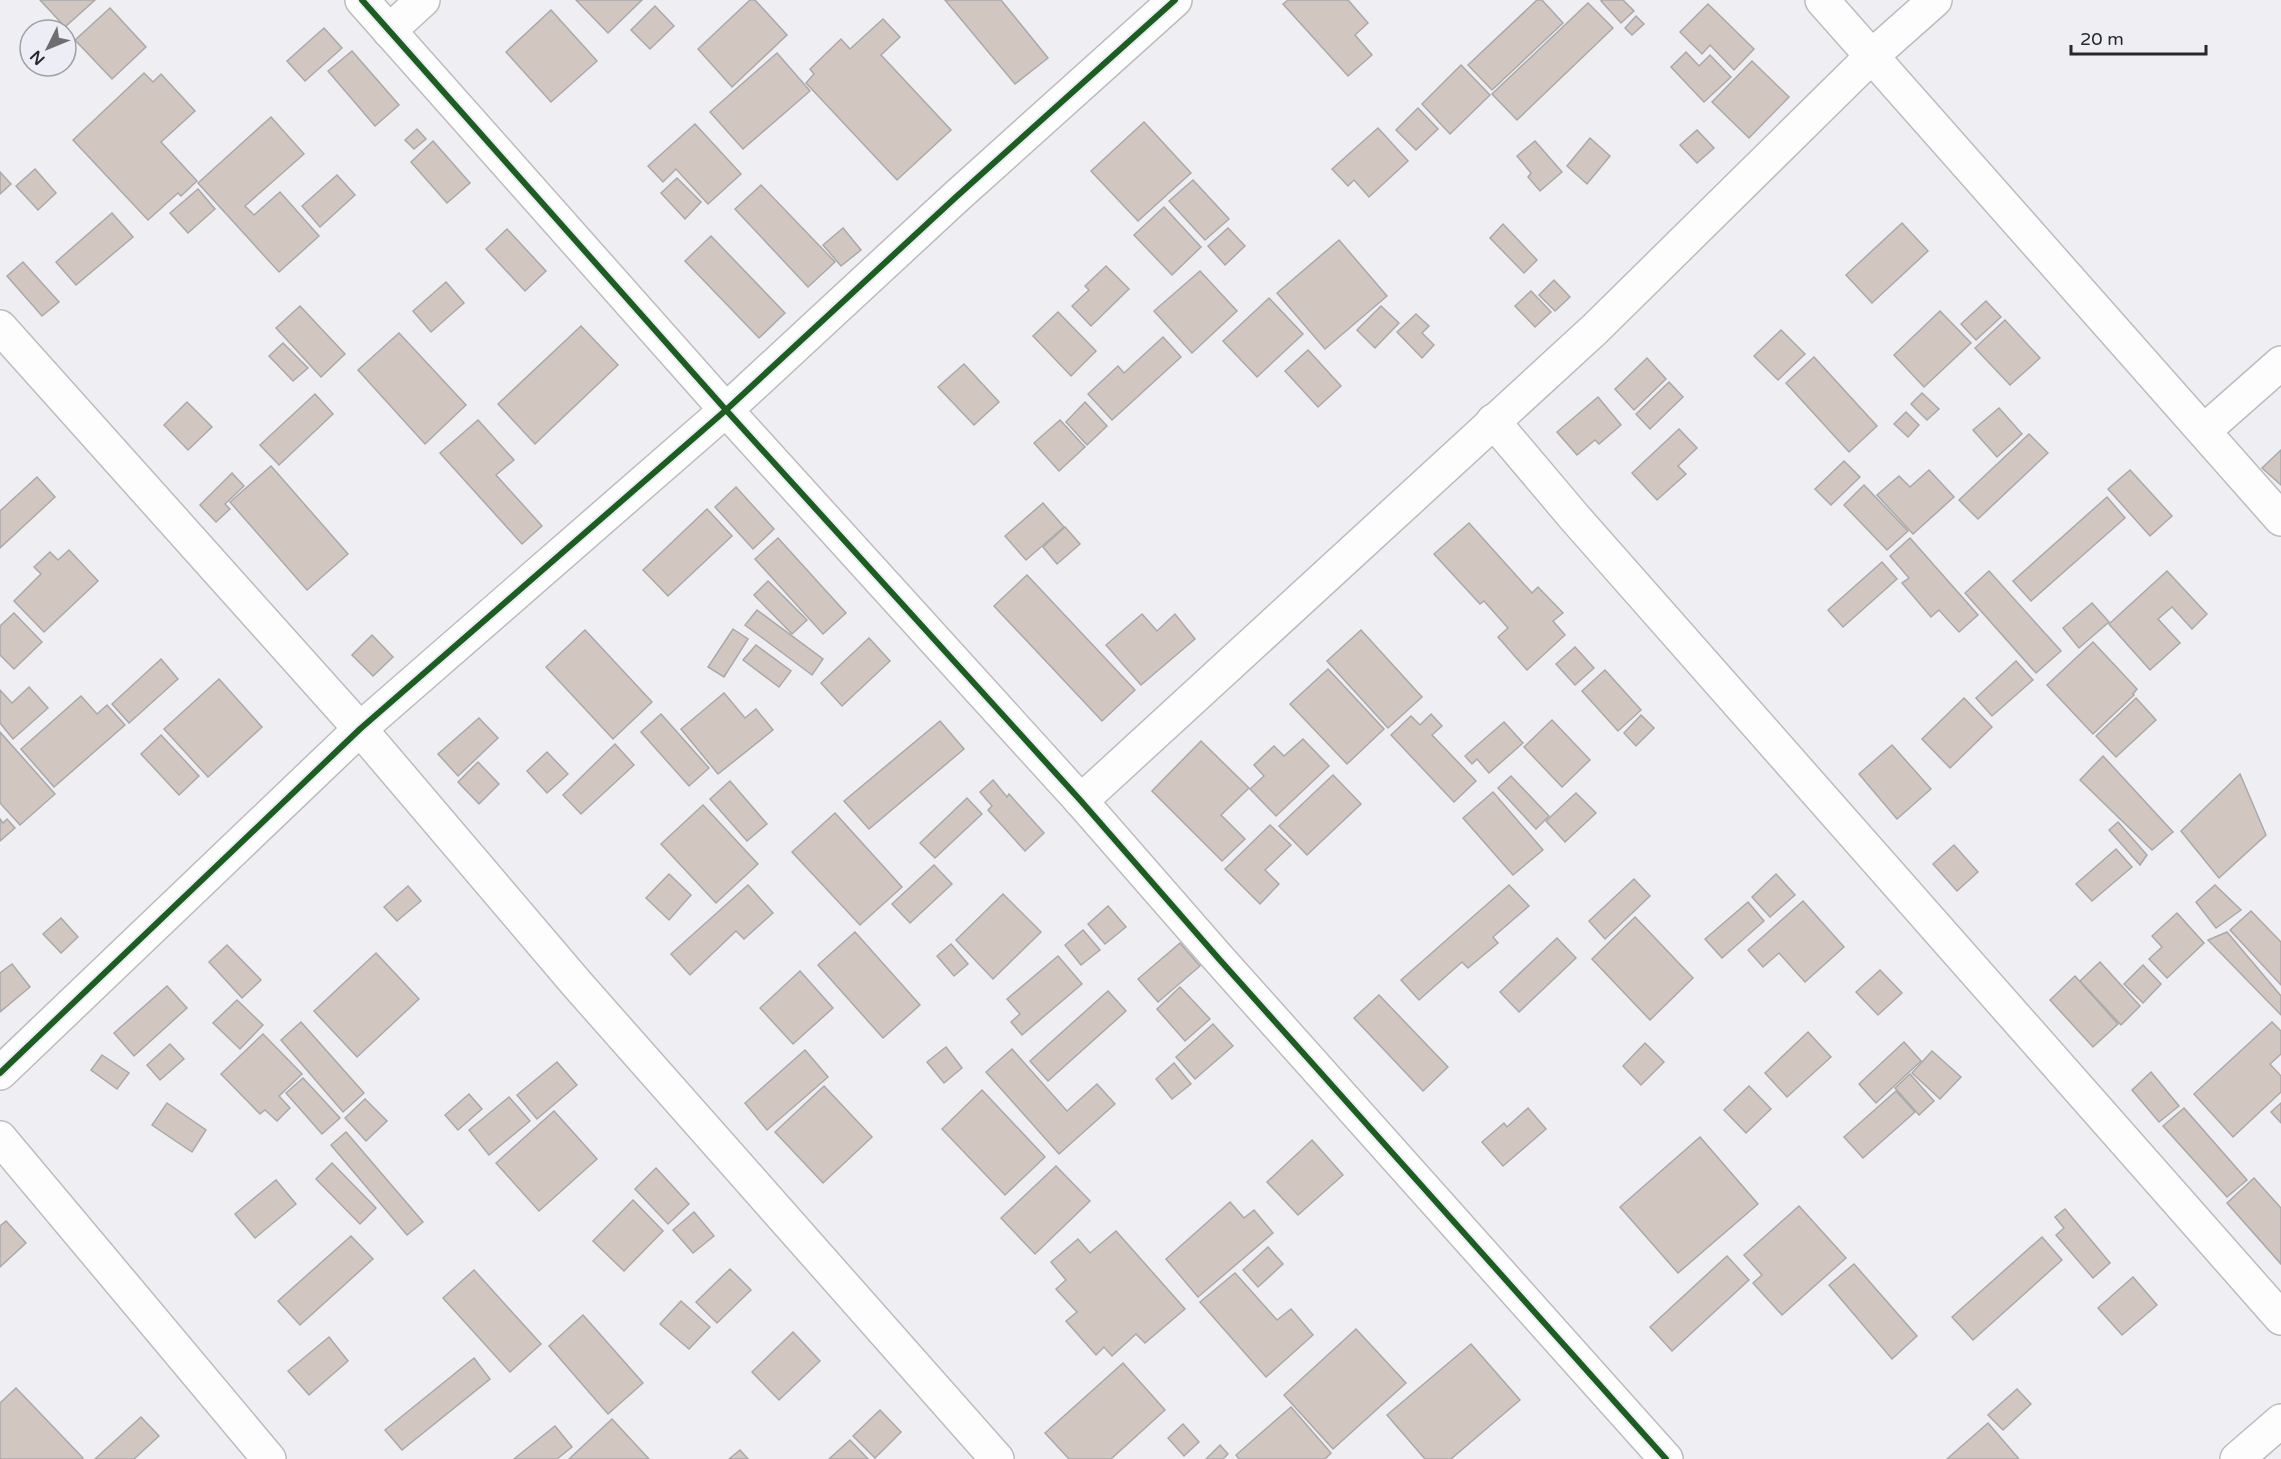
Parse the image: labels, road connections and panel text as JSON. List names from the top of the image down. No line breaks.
{"scale_bar":"20 m","north":"bottom left"}
